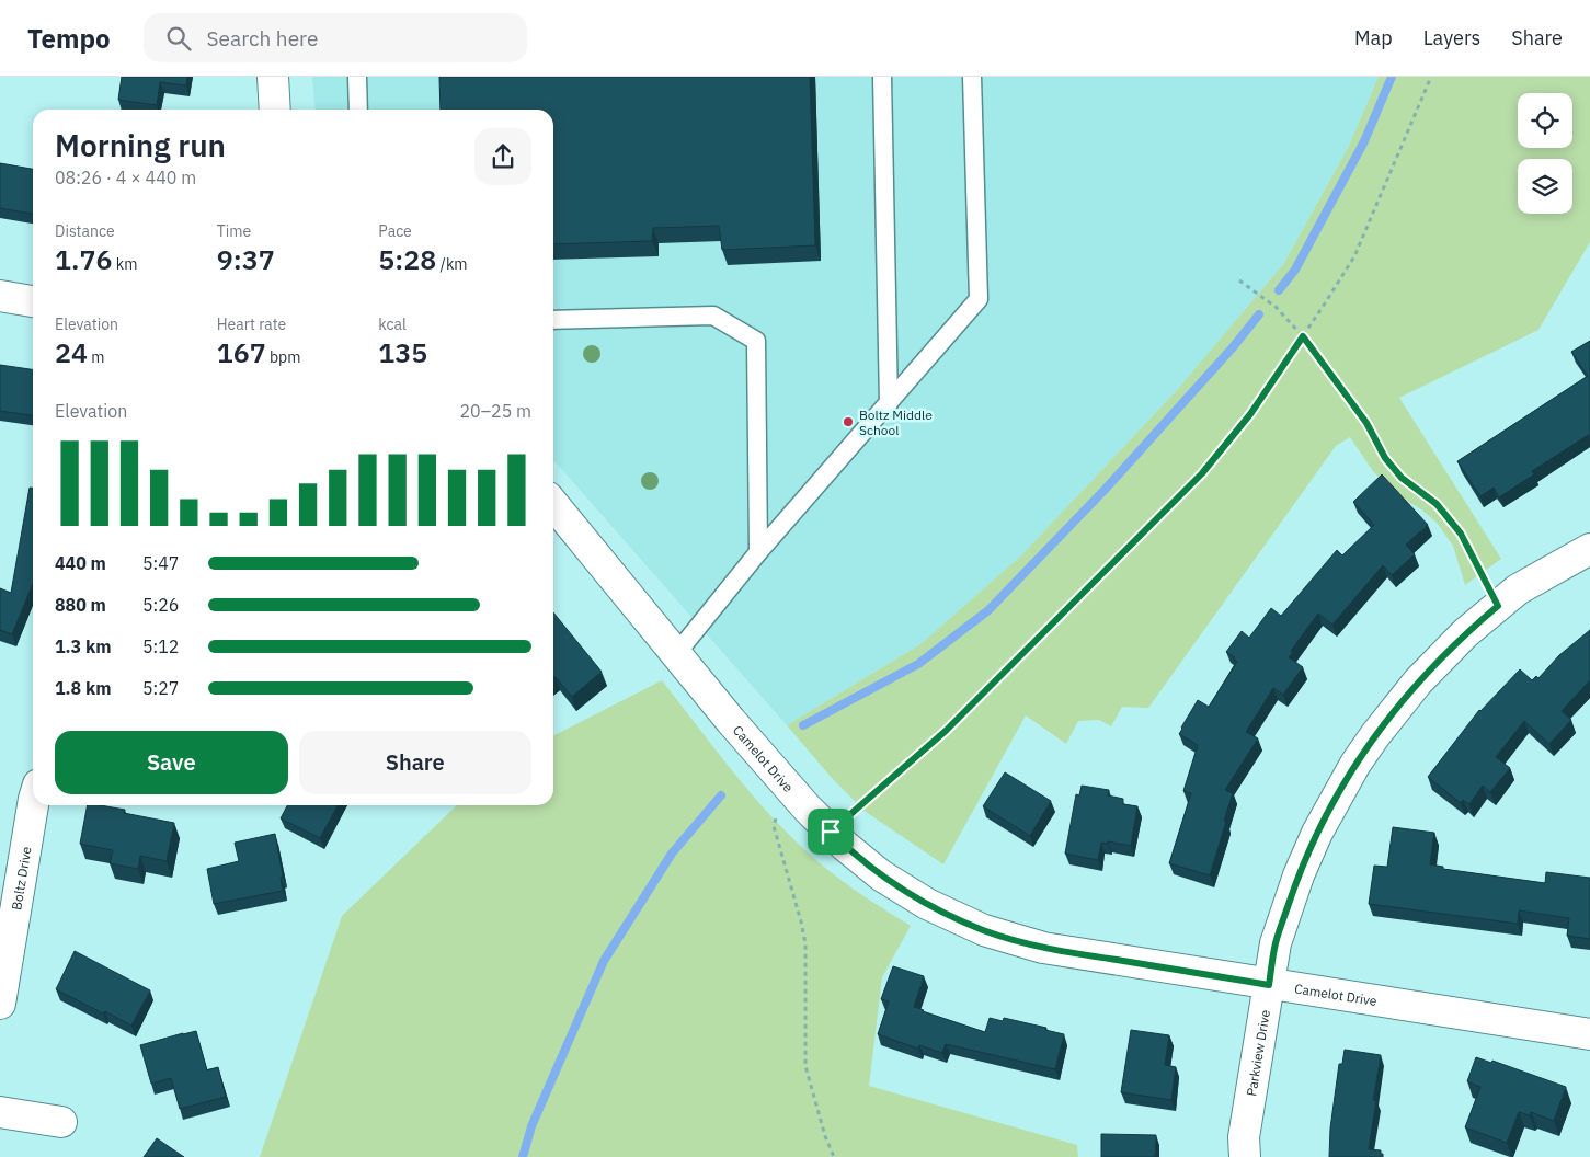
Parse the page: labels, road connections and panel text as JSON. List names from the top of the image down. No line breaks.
{"streets":{"street":["Camelot Drive","Boltz Drive","Parkview Drive"]},"crossings":[["Camelot Drive","Parkview Drive"]],"places":["Boltz Middle School"],"page":{"header":"Tempo","search":"Search here","nav":["Map","Layers","Share"],"heading":["Morning run","08:26 · 4 × 440 m"],"stats":[["Distance","1.76 km"],["Time","9:37"],["Pace","5:28 /km"],["Elevation","24 m"],["Heart rate","167 bpm"],["kcal","135"]],"chart":["Elevation","20–25 m"],"list":[{"name":"440 m","note":"5:47"},{"name":"880 m","note":"5:26"},{"name":"1.3 km","note":"5:12"},{"name":"1.8 km","note":"5:27"}],"buttons":["Save","Share"]}}
